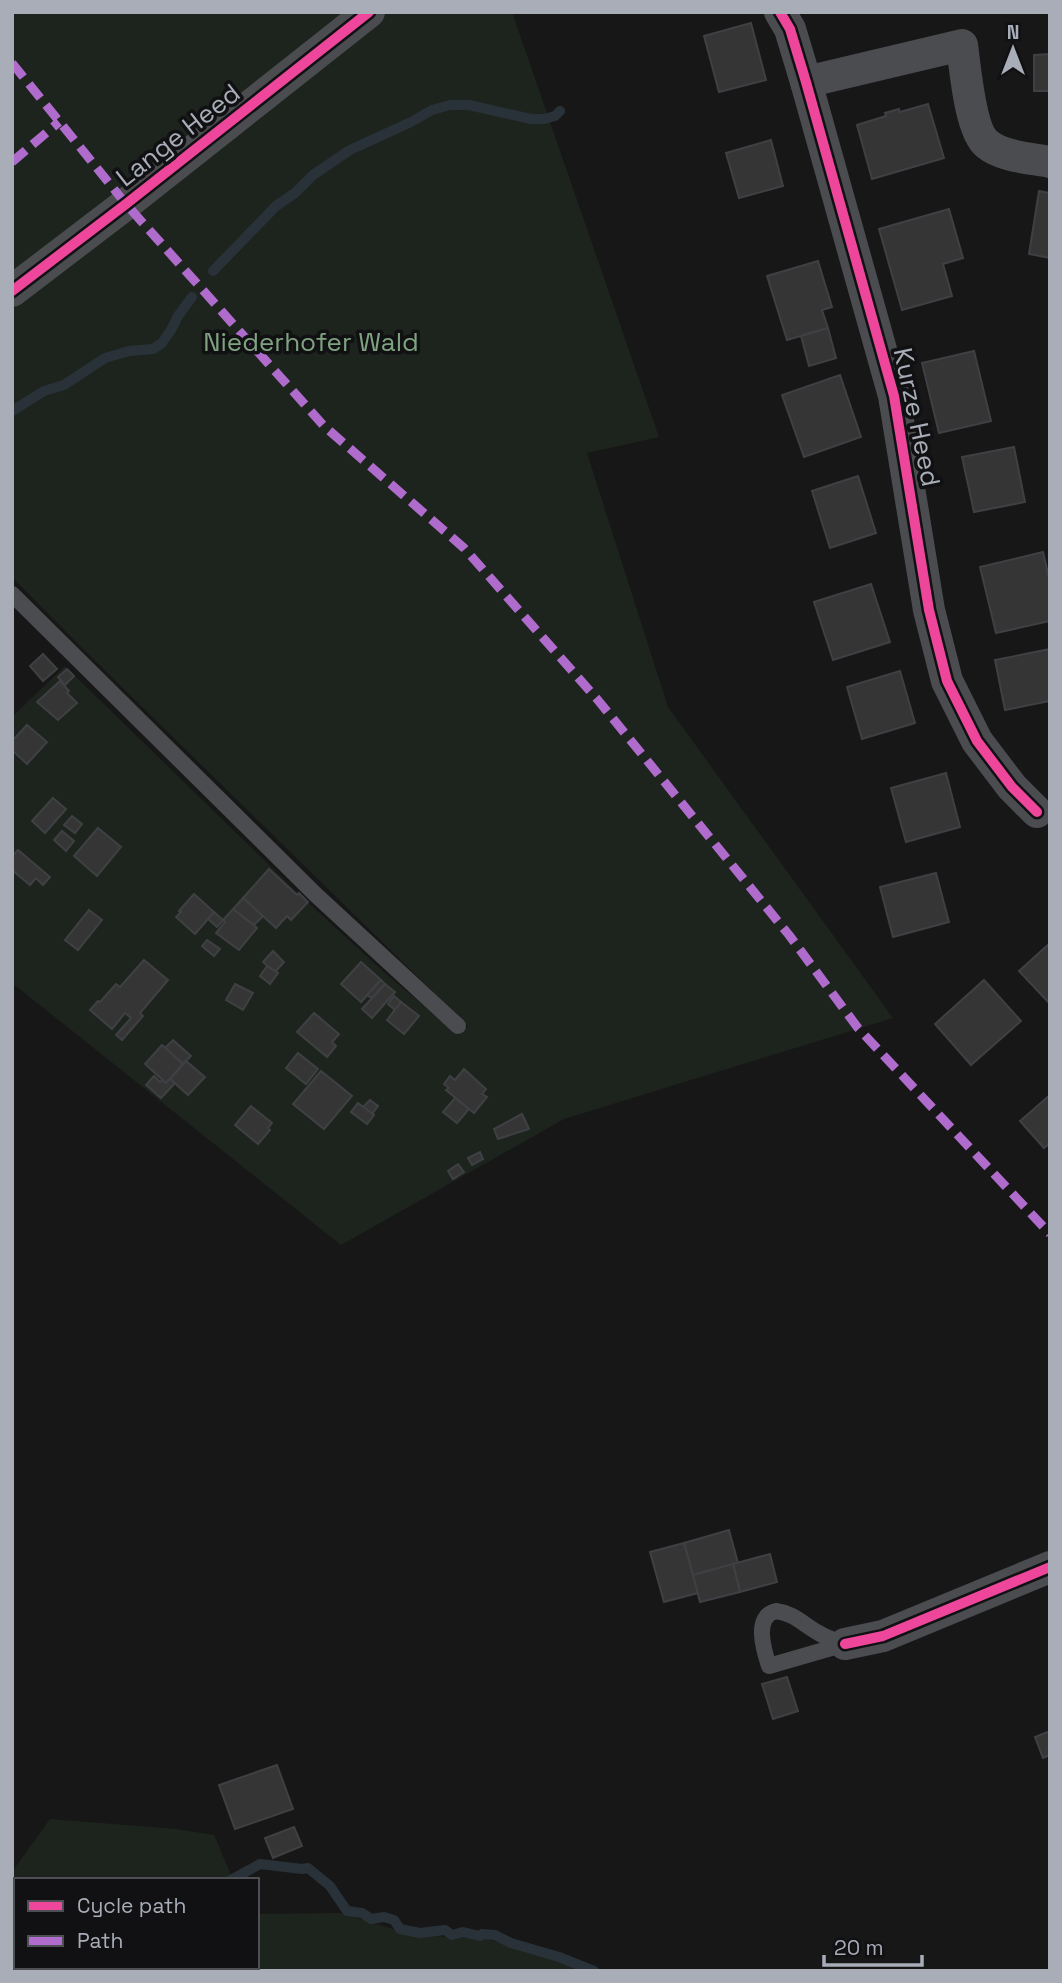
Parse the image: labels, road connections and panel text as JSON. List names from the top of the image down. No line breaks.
{"streets":{"street":["Lange Heed","Kurze Heed"]},"parks":["Niederhofer Wald"],"legend":["Cycle path","Path"],"scale_bar":"20 m","north":"top"}
